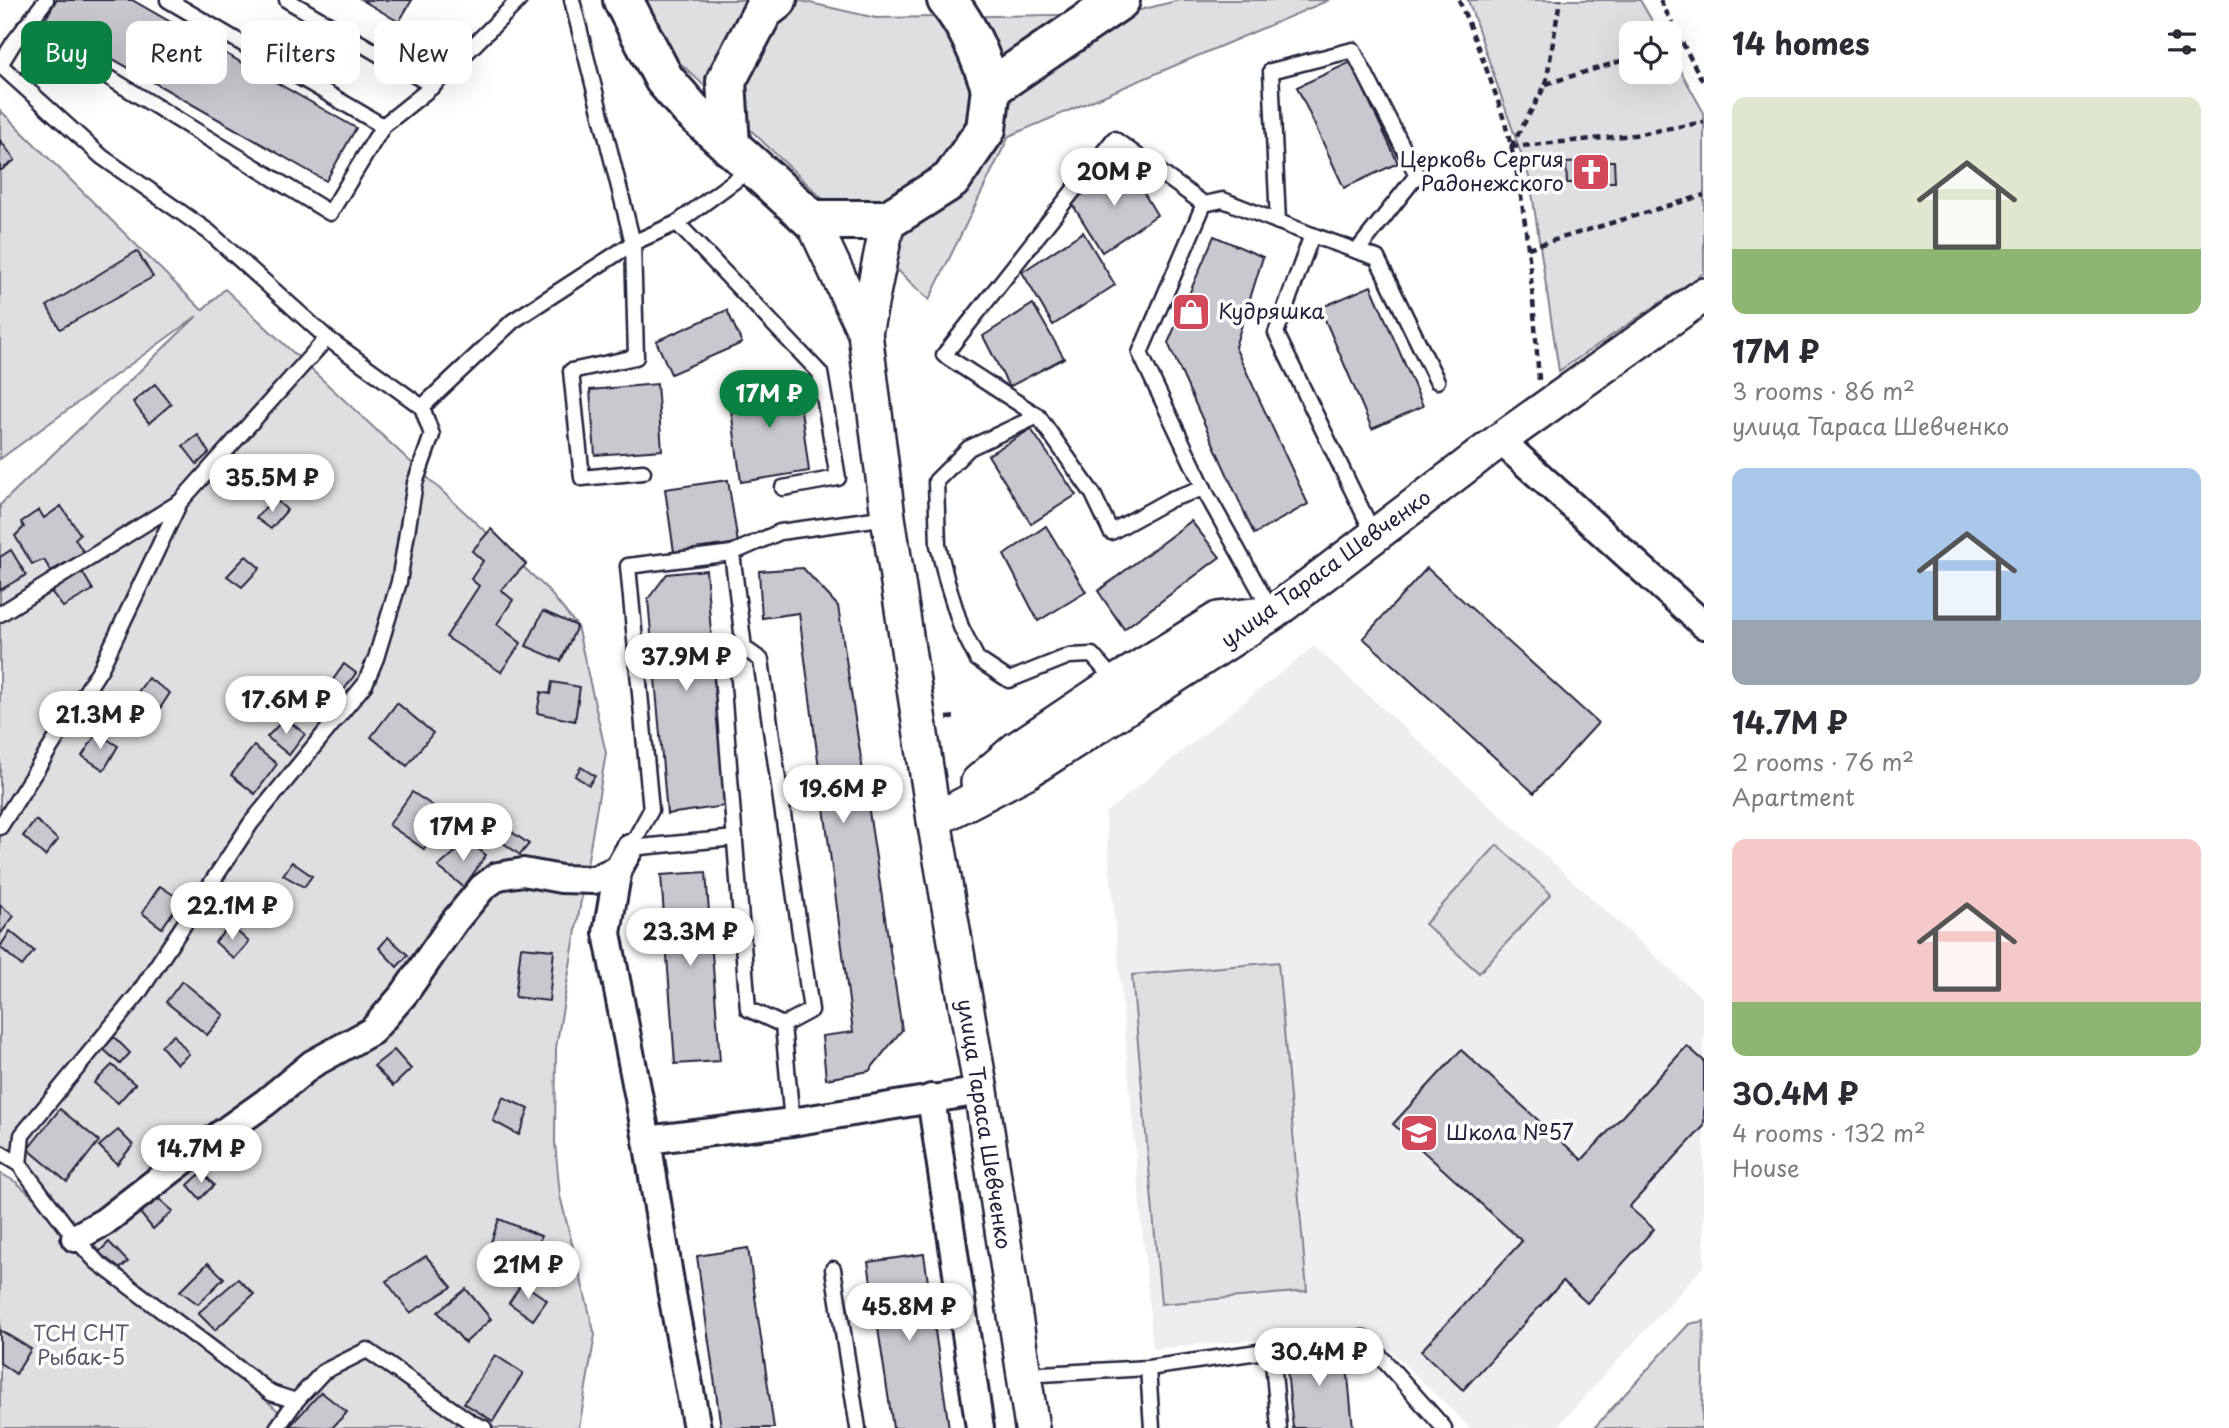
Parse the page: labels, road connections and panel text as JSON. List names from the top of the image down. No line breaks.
{"streets":{"main road":["улица Тараса Шевченко"]},"parks":["ТСН СНТ Рыбак-5"],"places":{"church":["Церковь Сергия Радонежского"],"shop":["Кудряшка"],"school or university":["Школа №57"]},"page":{"heading":"14 homes","chip":["Buy","Rent","Filters","New"],"list":[{"name":"17M ₽","note":"3 rooms · 86 m² · улица Тараса Шевченко"},{"name":"14.7M ₽","note":"2 rooms · 76 m² · Apartment"},{"name":"30.4M ₽","note":"4 rooms · 132 m² · House"}],"price":["20M ₽","17M ₽","35.5M ₽","37.9M ₽","17.6M ₽","21.3M ₽","19.6M ₽","17M ₽","22.1M ₽","23.3M ₽","14.7M ₽","21M ₽","45.8M ₽","30.4M ₽"]}}
